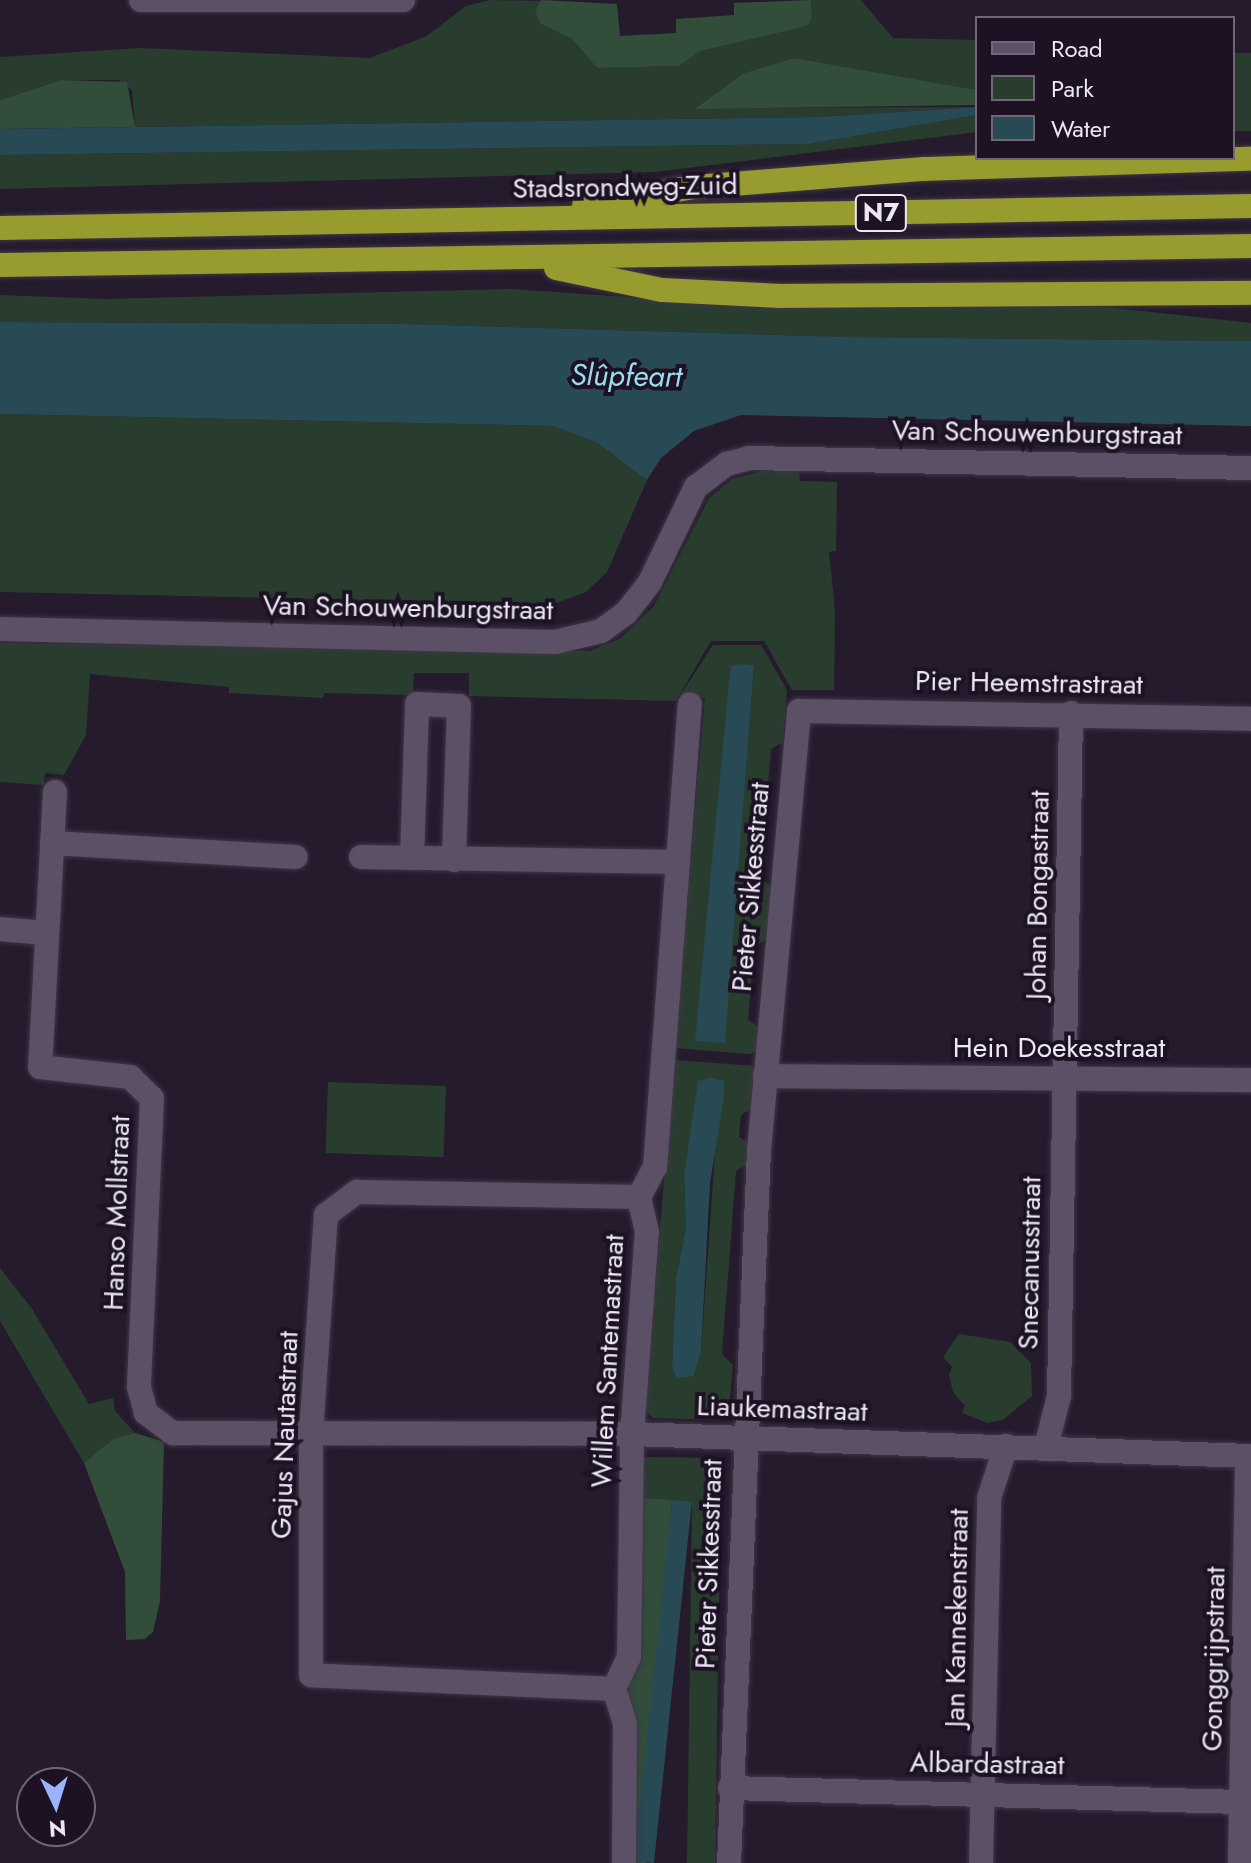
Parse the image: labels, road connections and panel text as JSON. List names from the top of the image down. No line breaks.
{"streets":{"highway":["Stadsrondweg-Zuid","N7"],"street":["Van Schouwenburgstraat","Pier Heemstrastraat","Pieter Sikkesstraat","Johan Bongastraat","Hein Doekesstraat","Hanso Mollstraat","Snecanusstraat","Willem Santemastraat","Liaukemastraat","Gajus Nautastraat","Jan Kannekenstraat","Gonggrijpstraat","Albardastraat"]},"crossings":[["Stadsrondweg-Zuid","N7"],["Pier Heemstrastraat","Pieter Sikkesstraat"],["Pier Heemstrastraat","Johan Bongastraat"],["Pieter Sikkesstraat","Hein Doekesstraat"],["Pieter Sikkesstraat","Liaukemastraat"],["Pieter Sikkesstraat","Albardastraat"],["Johan Bongastraat","Hein Doekesstraat"],["Johan Bongastraat","Snecanusstraat"],["Hein Doekesstraat","Snecanusstraat"],["Hanso Mollstraat","Liaukemastraat"],["Hanso Mollstraat","Gajus Nautastraat"],["Snecanusstraat","Liaukemastraat"],["Willem Santemastraat","Liaukemastraat"],["Willem Santemastraat","Gajus Nautastraat"],["Liaukemastraat","Gajus Nautastraat"],["Liaukemastraat","Jan Kannekenstraat"],["Liaukemastraat","Gonggrijpstraat"],["Jan Kannekenstraat","Albardastraat"],["Gonggrijpstraat","Albardastraat"]],"water":["Slûpfeart"],"legend":["Road","Park","Water"],"north":"bottom"}
